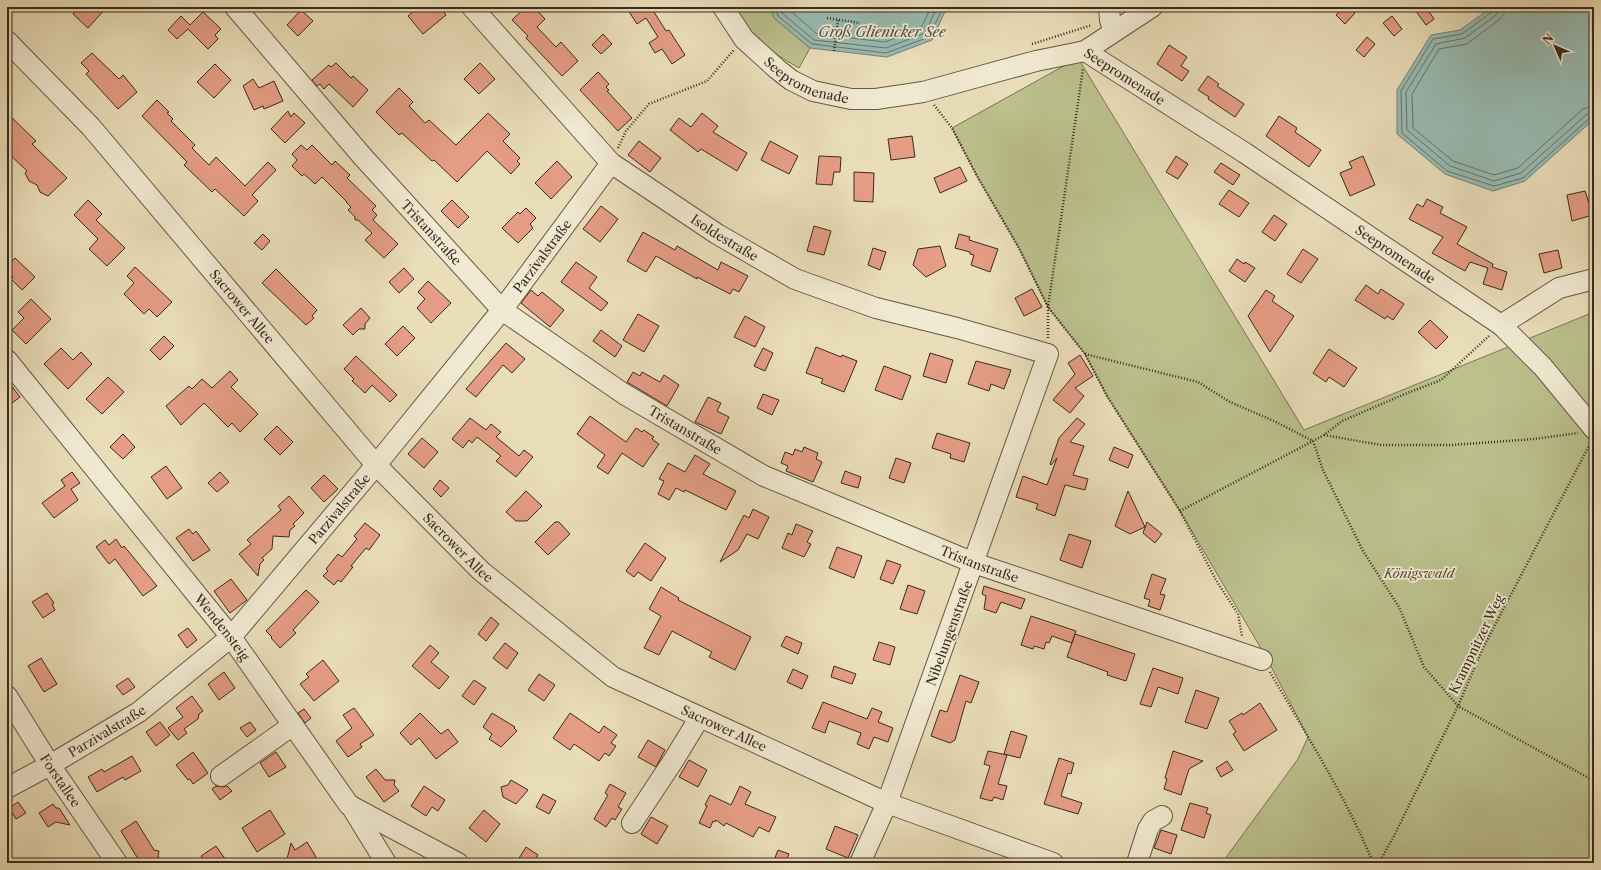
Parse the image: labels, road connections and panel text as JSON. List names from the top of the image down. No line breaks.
{"streets":{"street":["Seepromenade","Tristanstraße","Isoldestraße","Parzivalstraße","Sacrower Allee","Wendensteig","Nibelungenstraße","Forstallee"],"path":["Krampnitzer Weg"]},"crossings":[["Seepromenade","Krampnitzer Weg"],["Tristanstraße","Parzivalstraße"],["Tristanstraße","Nibelungenstraße"],["Isoldestraße","Parzivalstraße"],["Isoldestraße","Nibelungenstraße"],["Parzivalstraße","Sacrower Allee"],["Parzivalstraße","Wendensteig"],["Parzivalstraße","Forstallee"],["Sacrower Allee","Nibelungenstraße"]],"water":["Groß Glienicker See"],"parks":["Königswald"],"north":"top left"}
